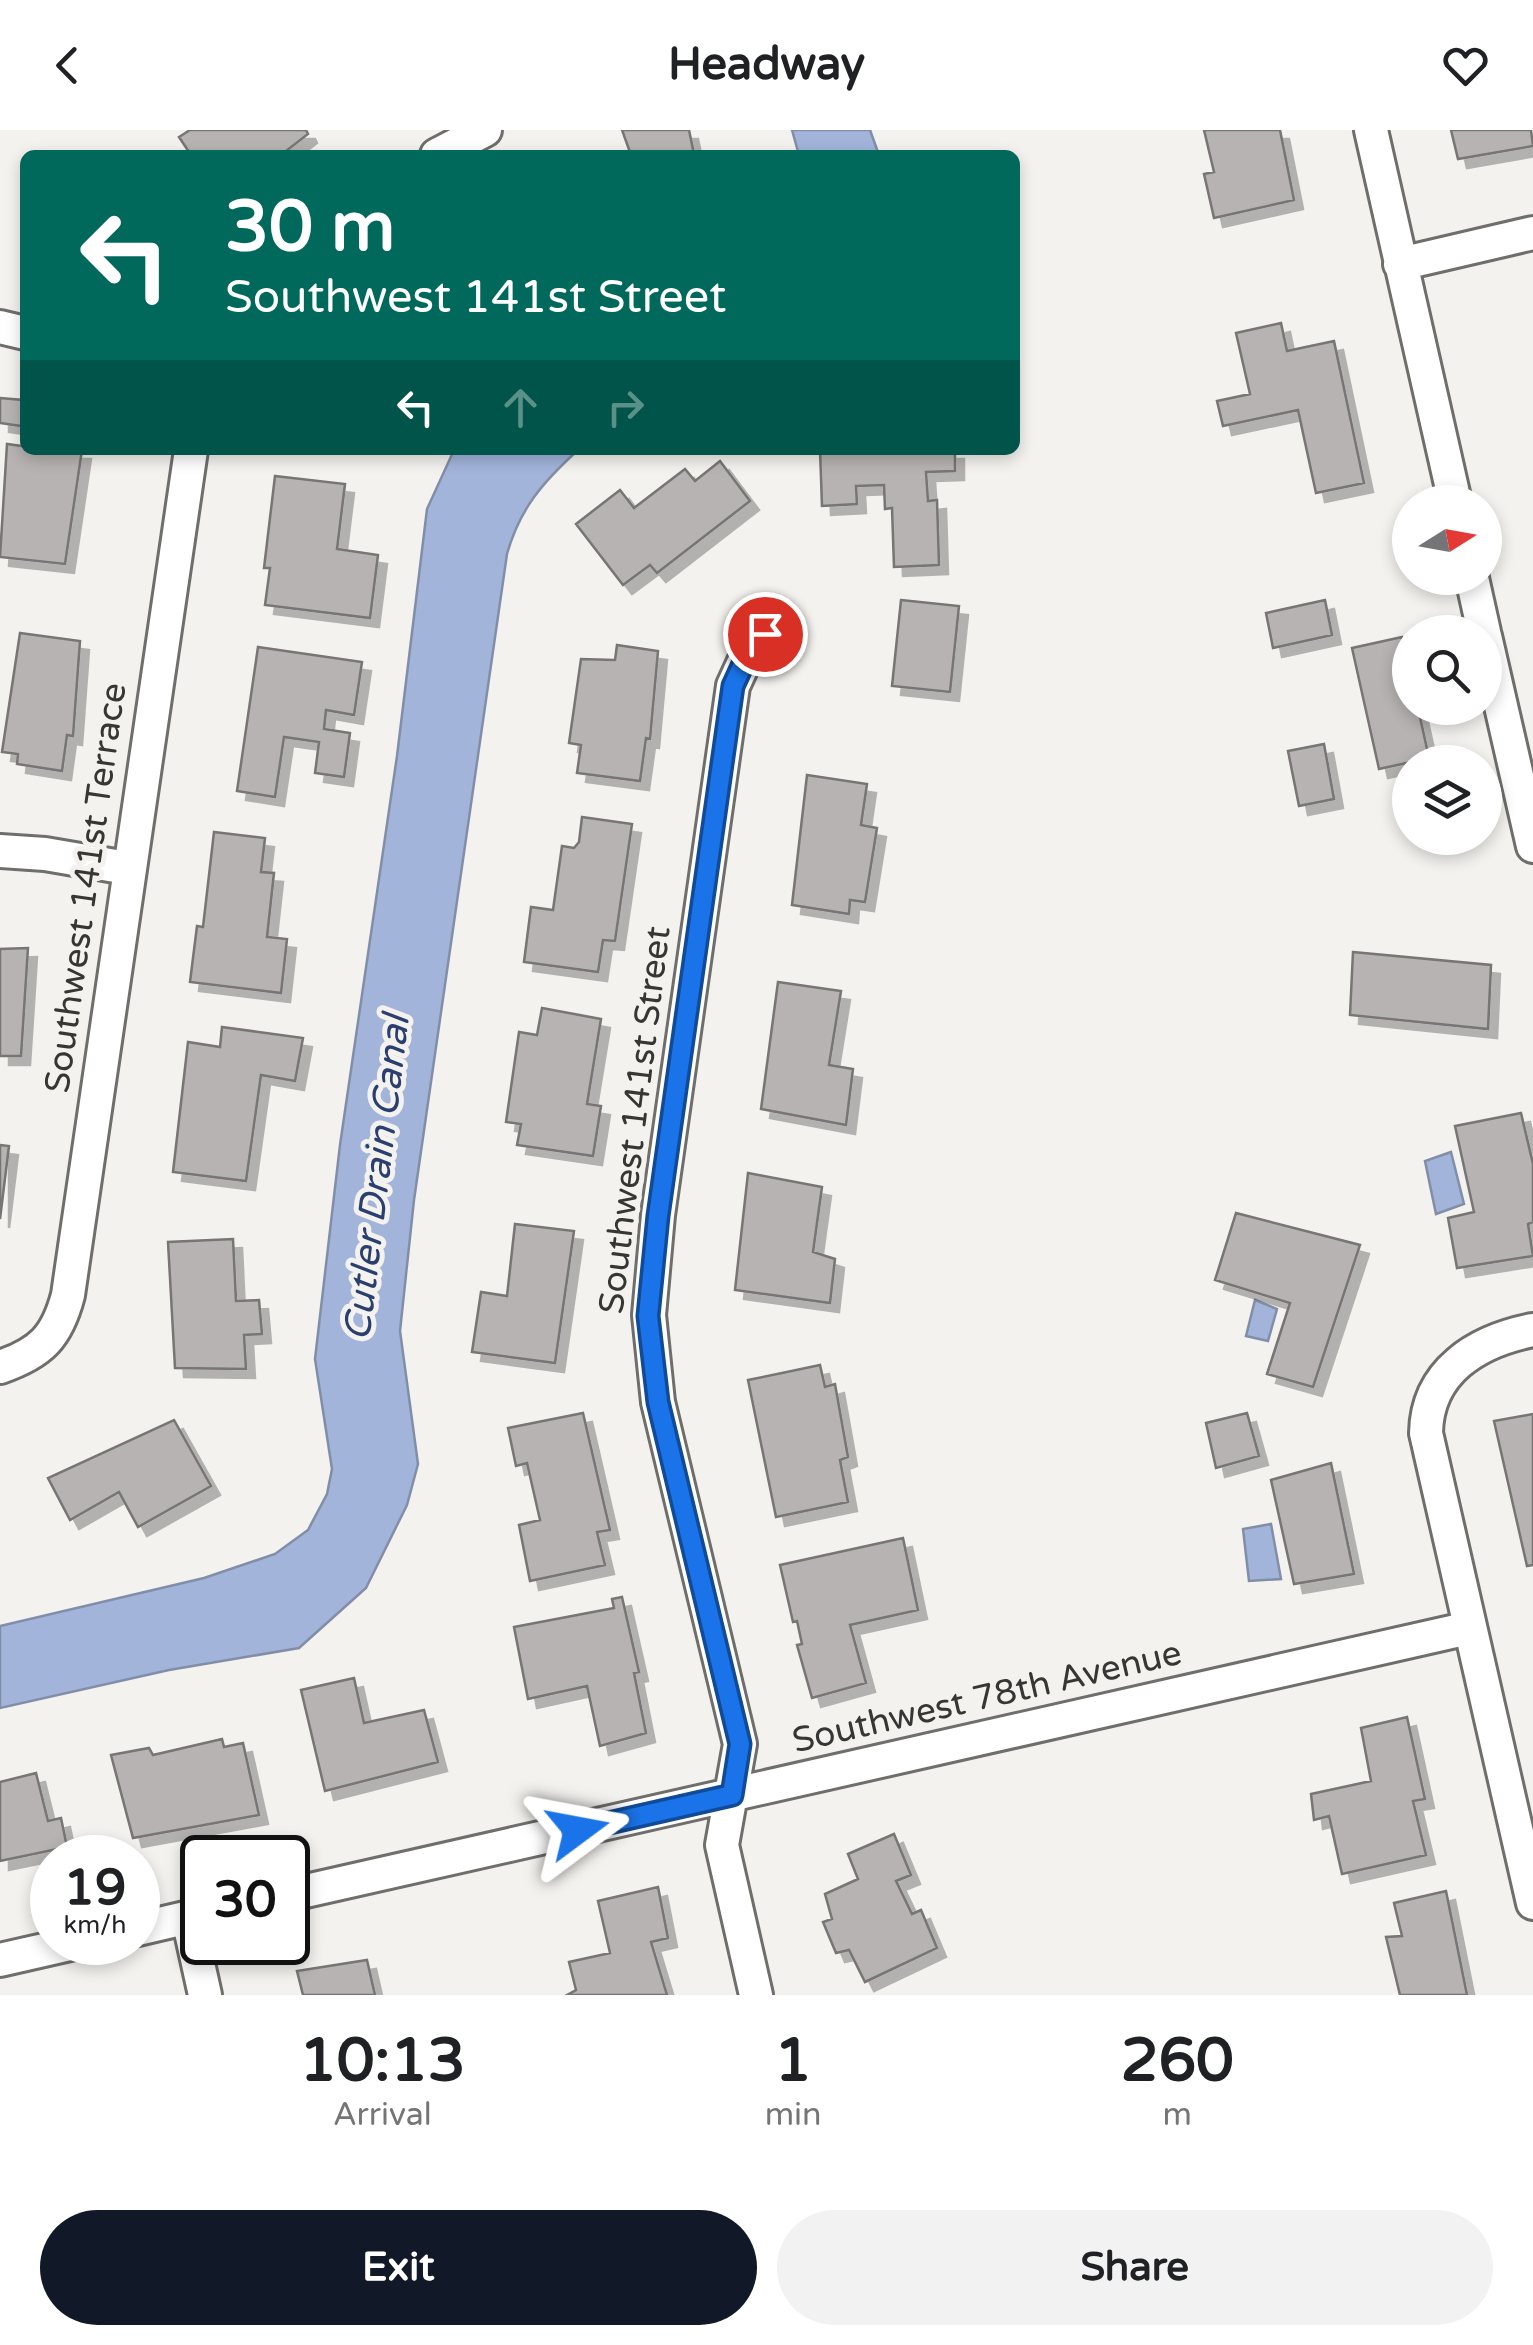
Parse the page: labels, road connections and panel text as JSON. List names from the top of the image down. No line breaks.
{"streets":{"street":["Southwest 141st Terrace","Southwest 141st Street","Southwest 78th Avenue"]},"crossings":[["Southwest 141st Street","Southwest 78th Avenue"]],"water":["Cutler Drain Canal"],"north":"right","page":{"header":"Headway","turn":["30 m","Southwest 141st Street"],"speed":"19 km/h","limit":"30","eta":["10:13","Arrival","1","min","260","m"],"buttons":["Exit","Share"]}}
